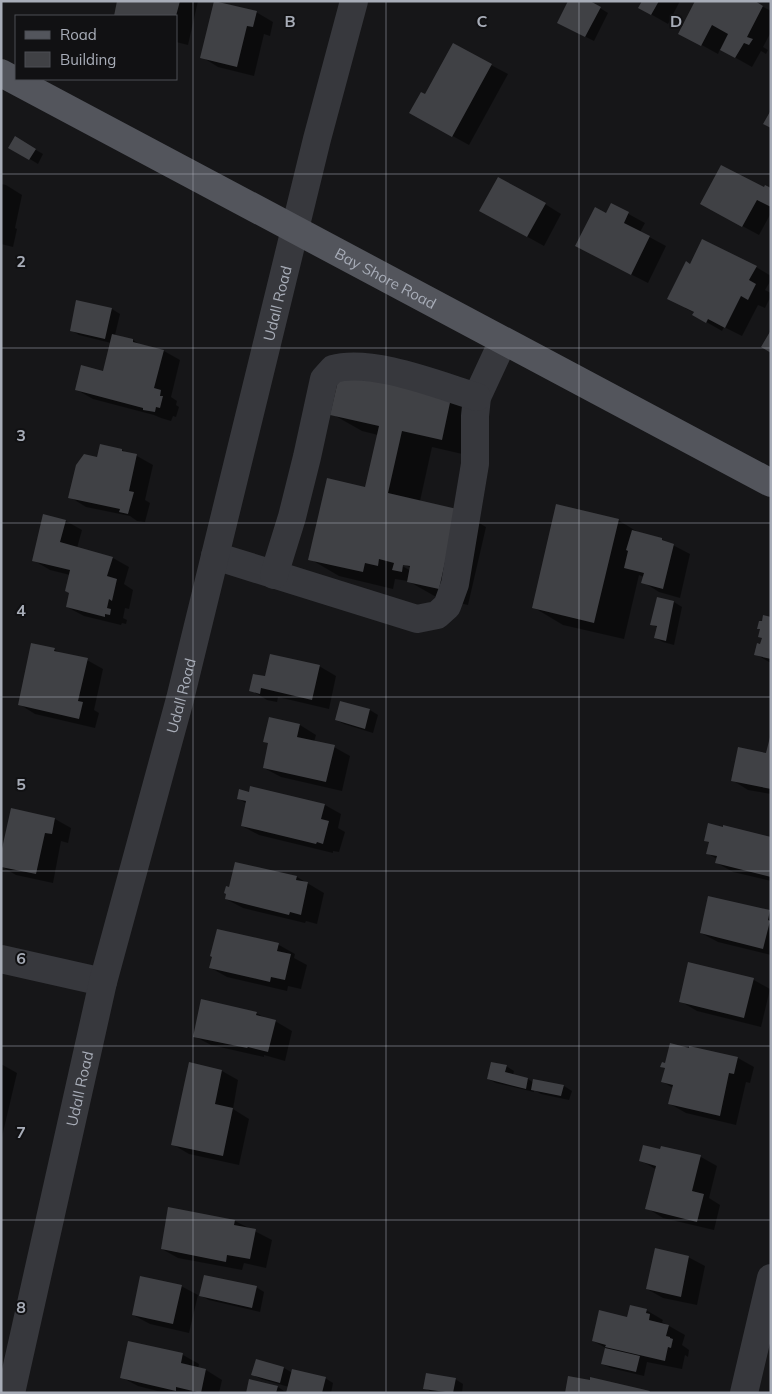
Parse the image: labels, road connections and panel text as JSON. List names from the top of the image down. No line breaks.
{"streets":{"main road":["Bay Shore Road"],"street":["Udall Road"]},"crossings":[["Bay Shore Road","Udall Road"]],"legend":["Road","Building"],"grid":{"columns":["B","C","D"],"rows":["2","3","4","5","6","7","8"]}}
